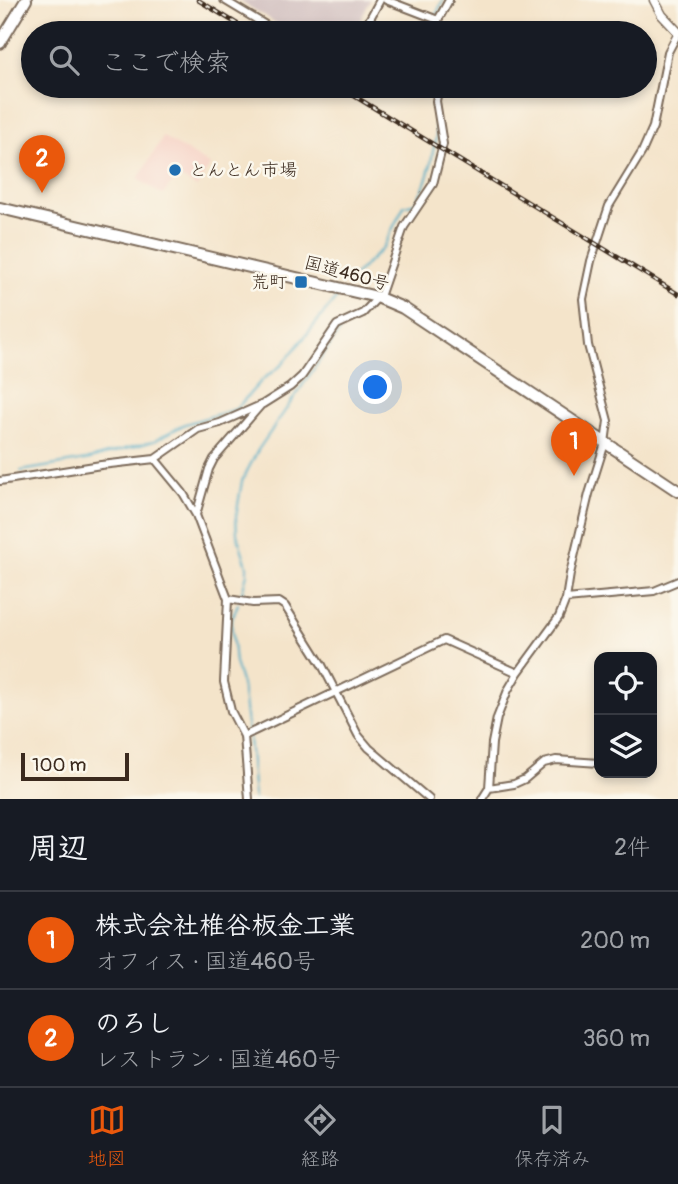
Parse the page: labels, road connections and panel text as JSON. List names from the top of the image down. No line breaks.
{"streets":{"highway":["国道460号"]},"places":{"other":["とんとん市場"],"transit":["荒町"]},"scale_bar":"100 m","page":{"search":"ここで検索","pins":["2","1"],"scale":"100 m","heading":["周辺","2件"],"list":[{"mark":"1","name":"株式会社椎谷板金工業","note":"オフィス · 国道460号","value":"200 m"},{"mark":"2","name":"のろし","note":"レストラン · 国道460号","value":"360 m"}],"nav":["地図","経路","保存済み"]}}
